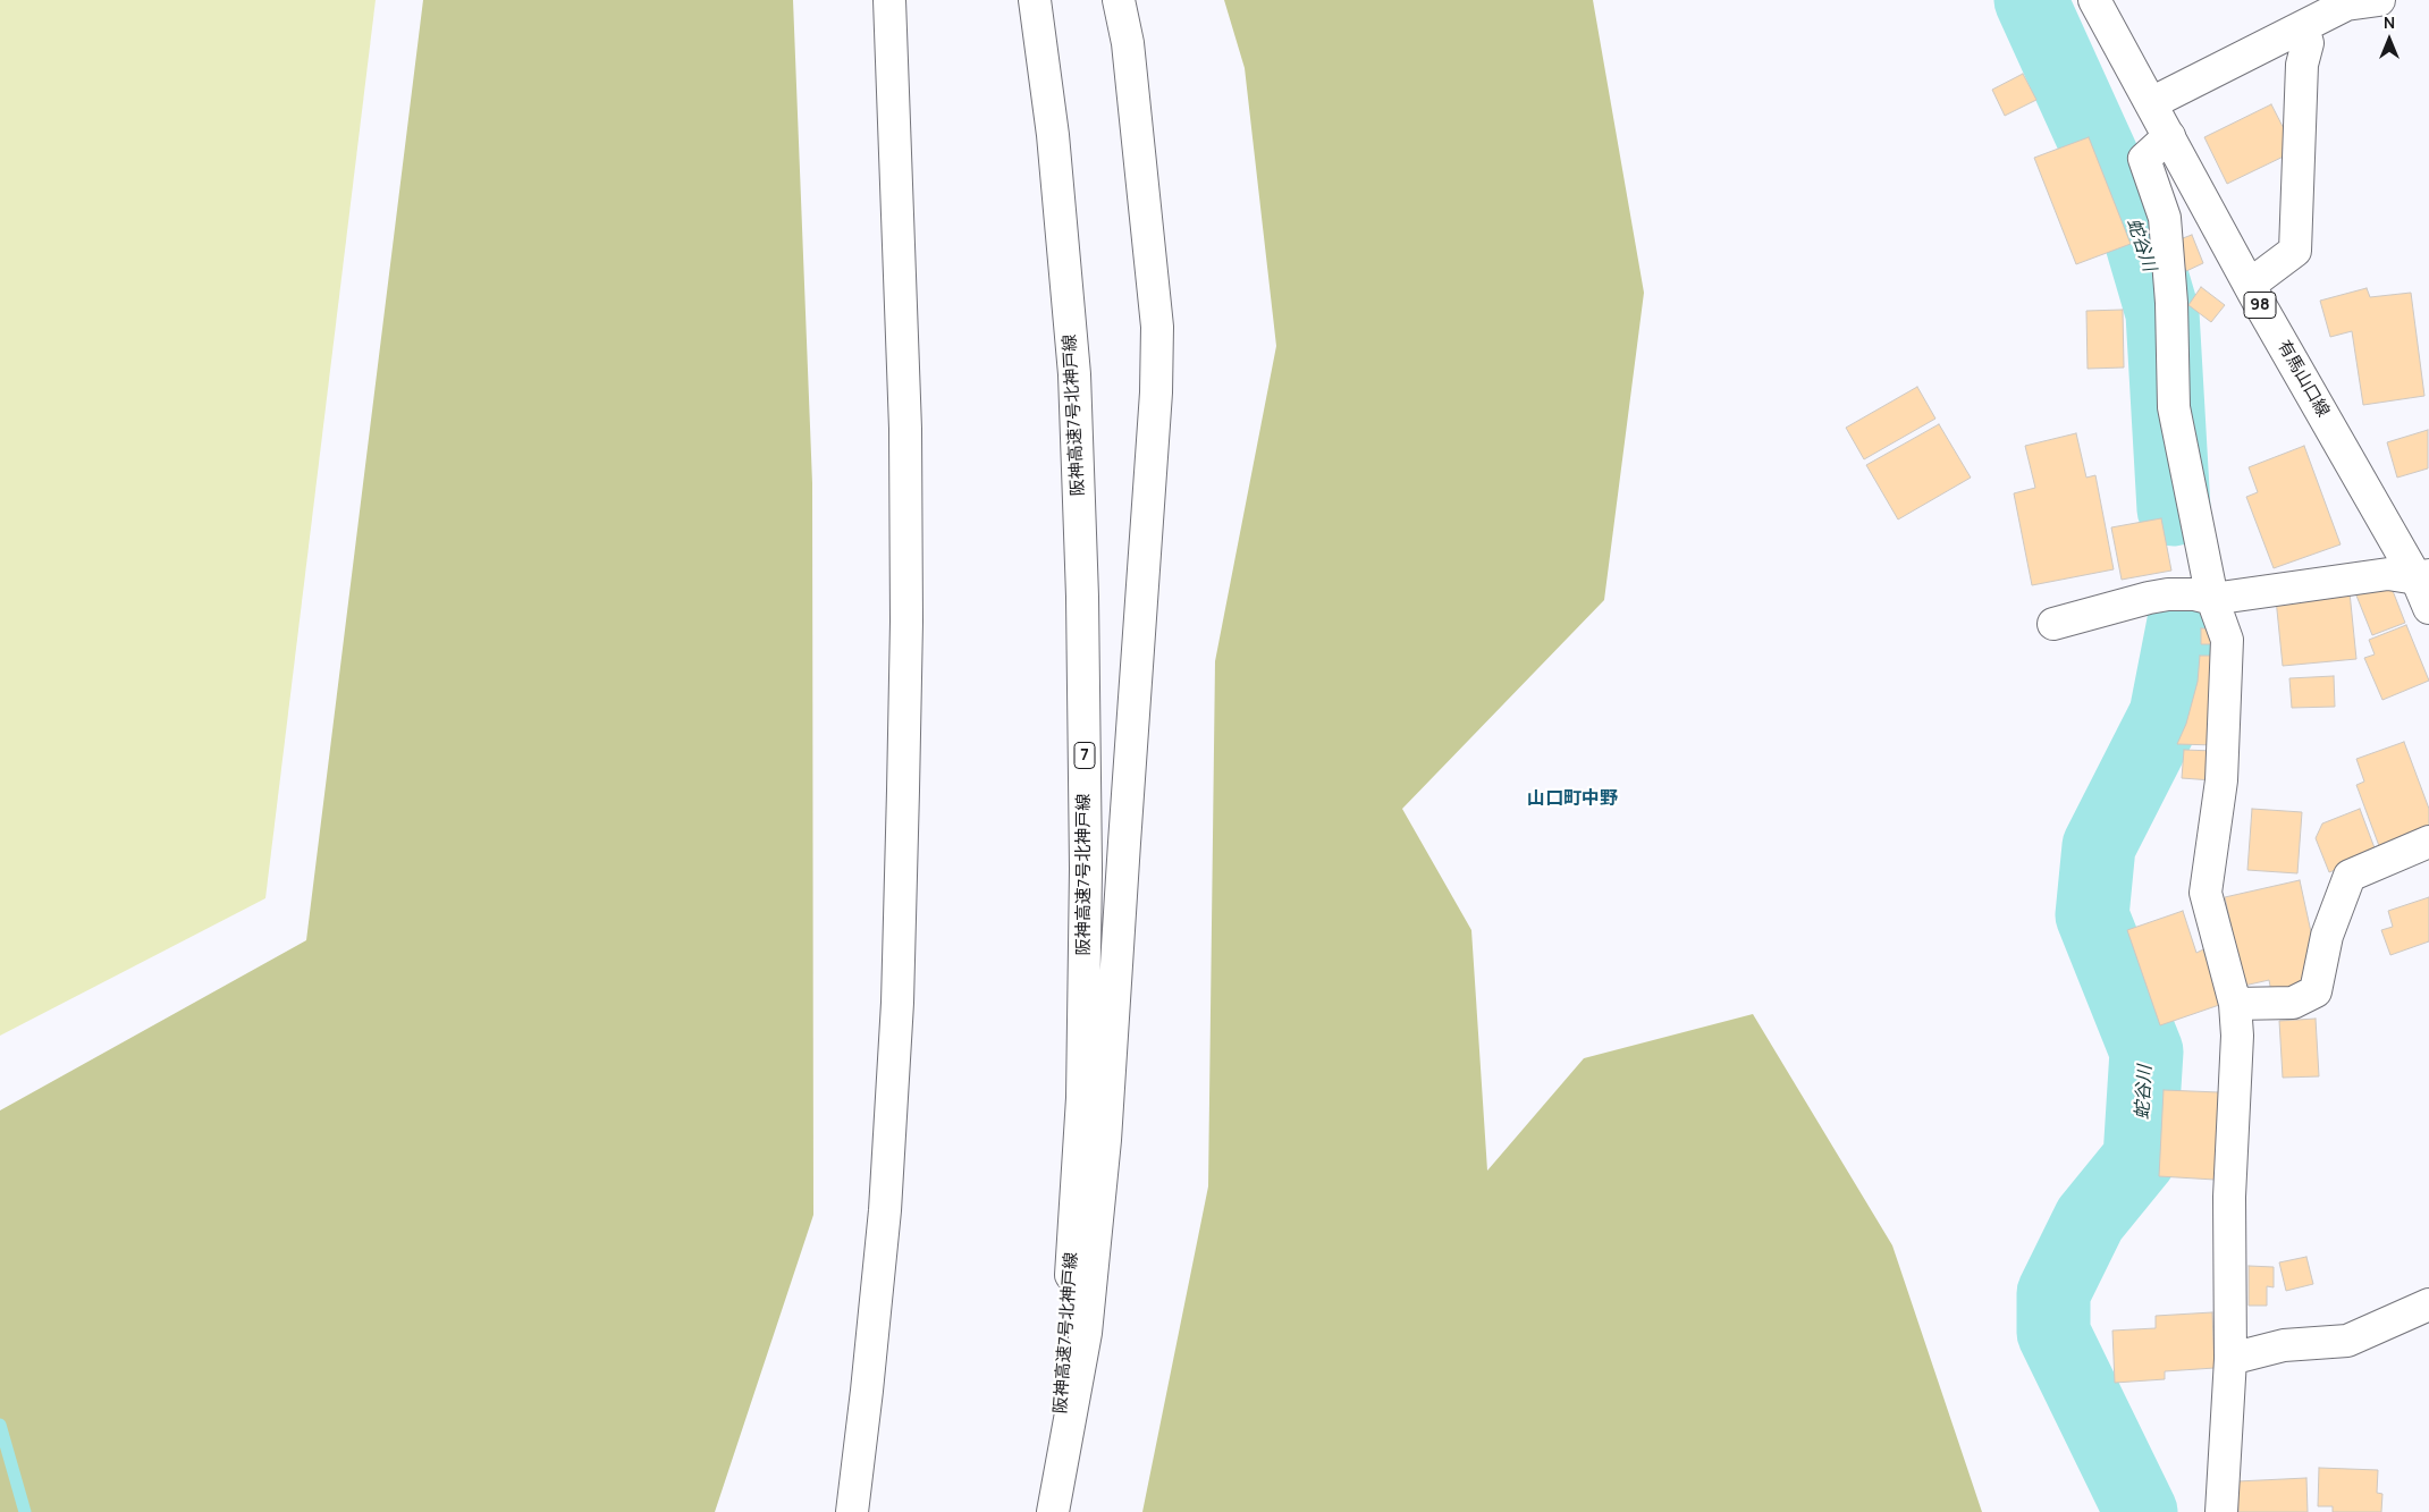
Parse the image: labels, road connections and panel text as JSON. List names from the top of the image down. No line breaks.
{"streets":{"main road":["98","有馬山口線","阪神高速7号北神戸線","7"]},"districts":["山口町中野"],"water":["蛇谷川"],"north":"top"}
